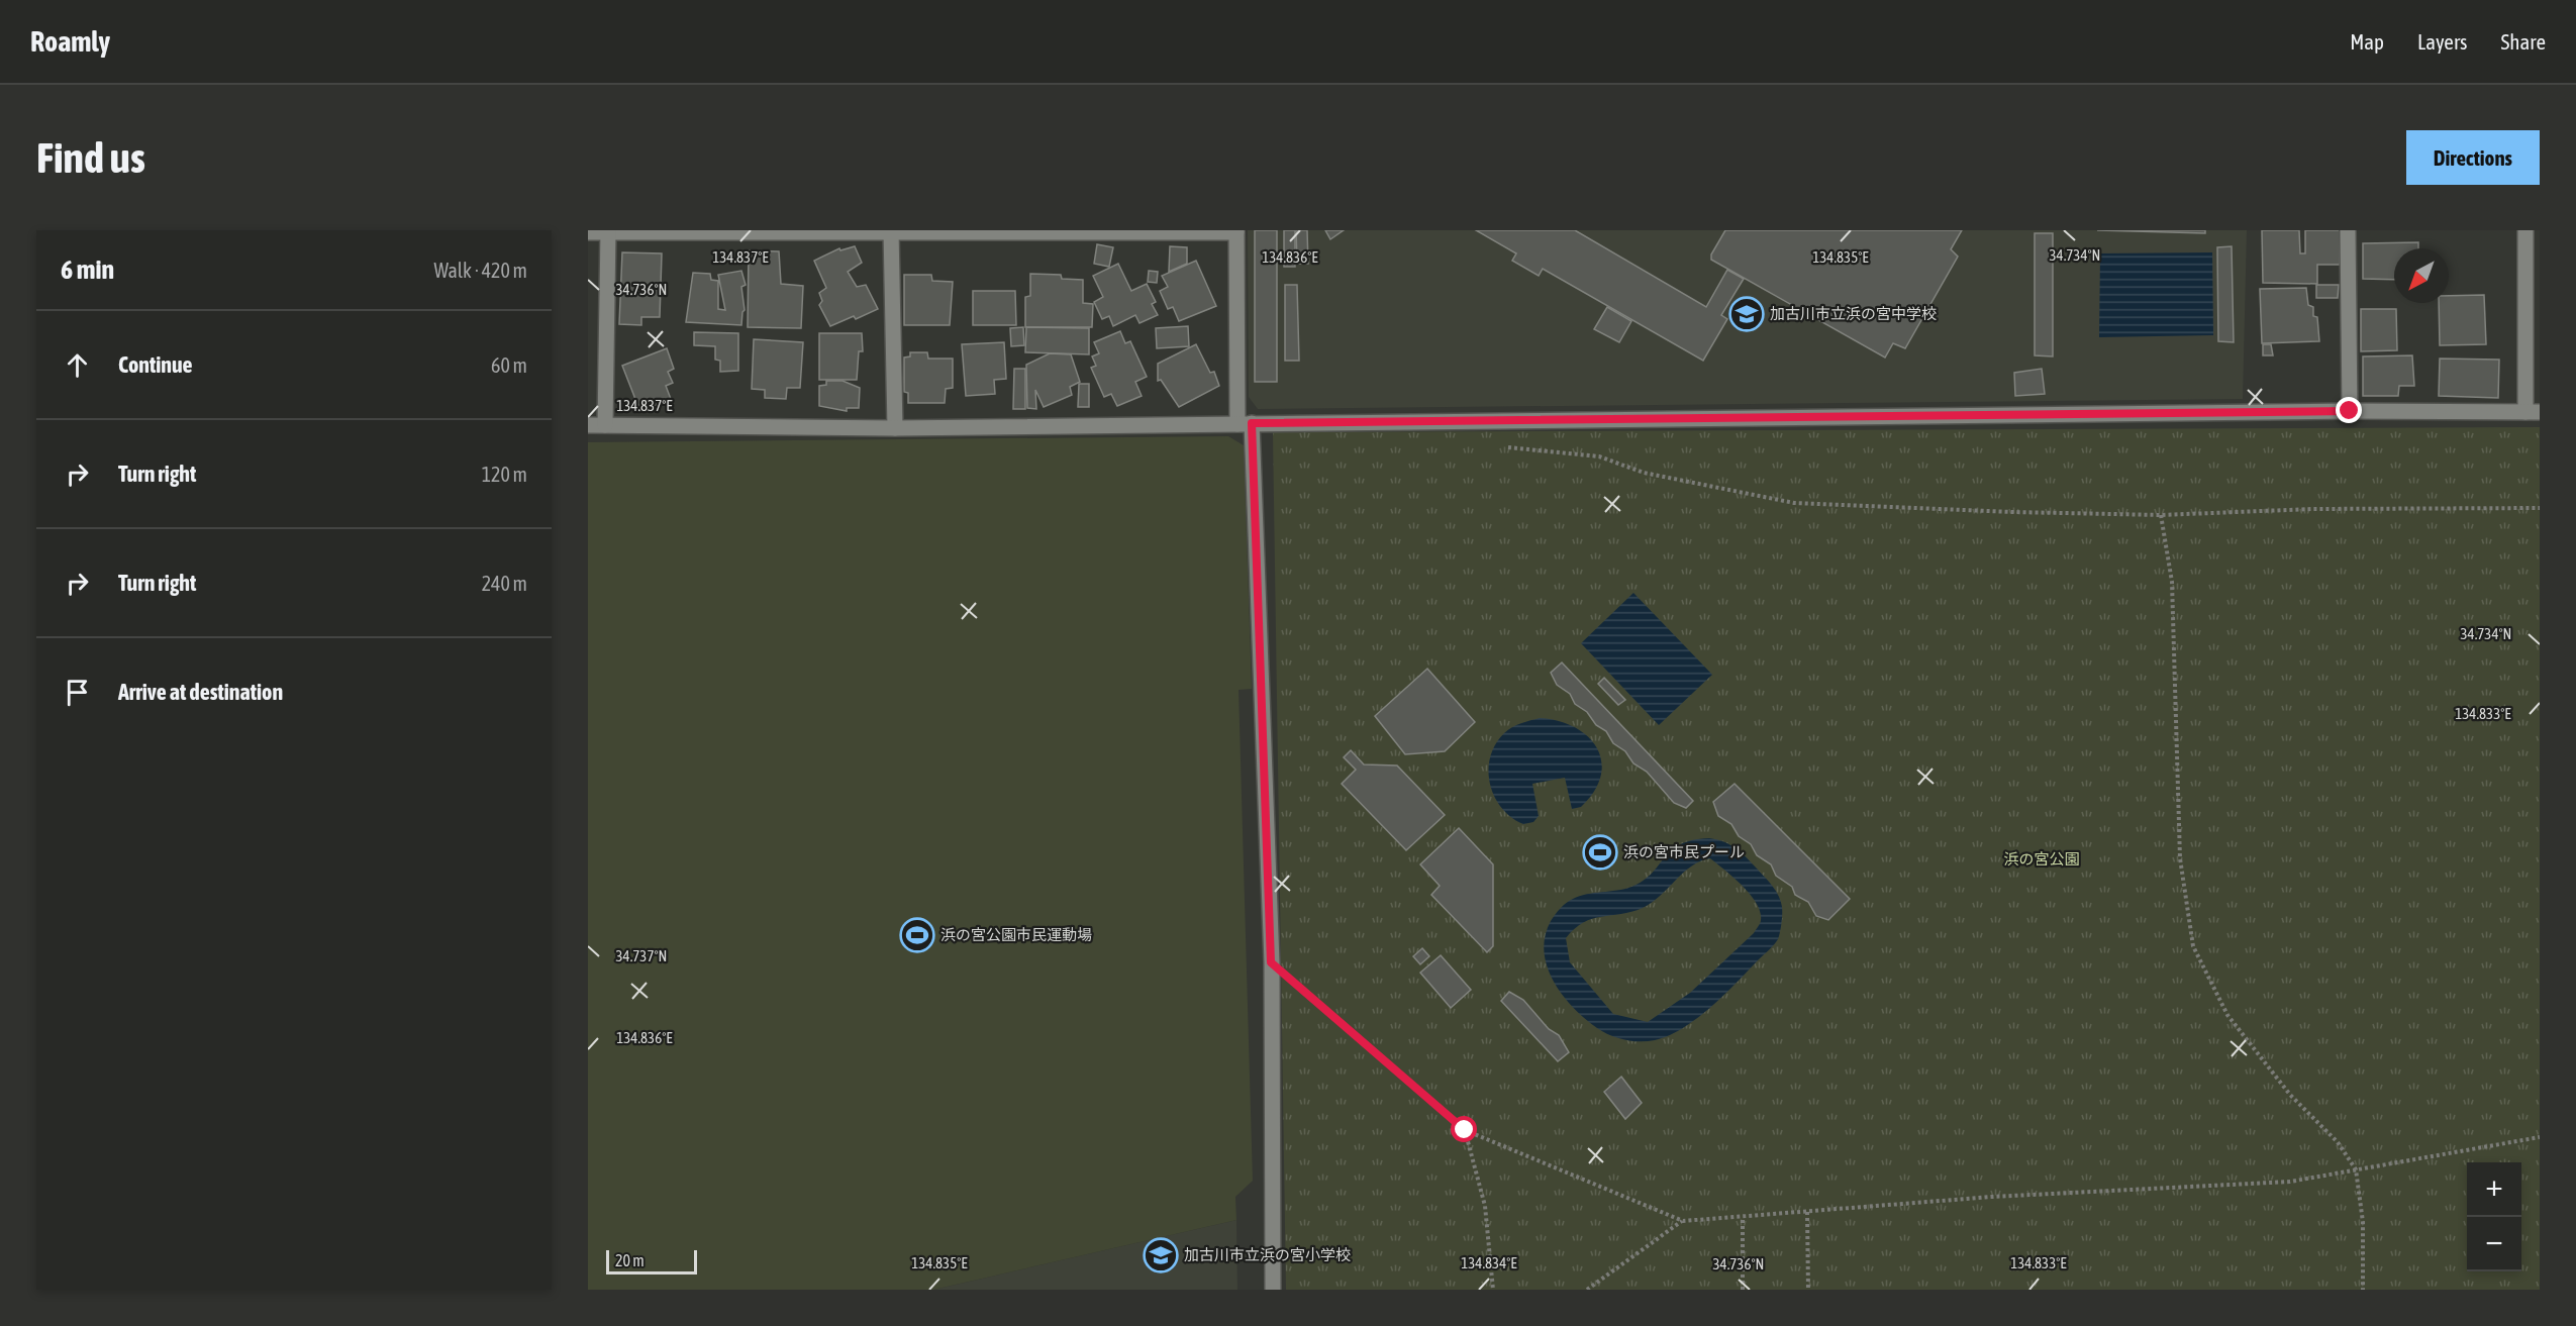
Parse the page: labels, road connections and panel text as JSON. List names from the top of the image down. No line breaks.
{"parks":["浜の宮公園"],"places":{"school or university":["加古川市立浜の宮中学校","加古川市立浜の宮小学校"],"sports":["浜の宮市民プール","浜の宮公園市民運動場"]},"scale_bar":"20 m","north":"bottom left","page":{"header":"Roamly","nav":["Map","Layers","Share"],"buttons":"Directions","title":"Find us","heading":["6 min","Walk · 420 m"],"list":[["Continue","60 m"],["Turn right","120 m"],["Turn right","240 m"],"Arrive at destination"],"map_buttons":["+","−"],"scale":"20 m"},"coordinates":["34.734°N","134.837°E","134.836°E","134.835°E","34.736°N","134.833°E","34.737°N","134.834°E"]}
